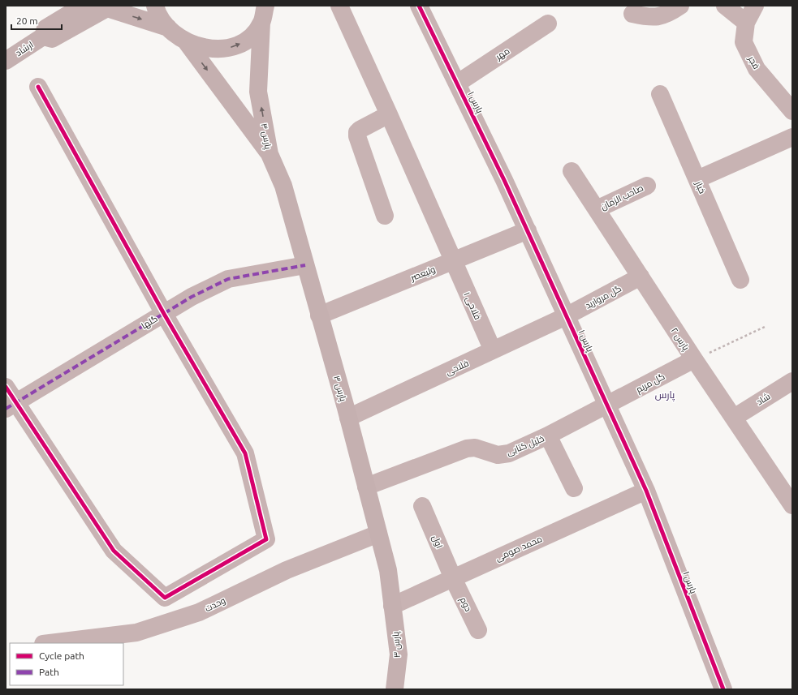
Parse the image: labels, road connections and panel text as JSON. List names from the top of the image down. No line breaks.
{"streets":{"main road":["ارشاد","پارس ۳"],"street":["مهر","فجر","پارس ۱","خباز","صاحب الزمان","ولیعصر","گل مروارید","فلاحی ۱","گلها","پارس ۲","فلاحی","گل مریم","شاد","خلیل کتابی","اول","محمد صومی","وحدت","دوم"]},"crossings":[["مهر","پارس ۱"],["پارس ۱","ولیعصر"],["پارس ۱","گل مروارید"],["پارس ۱","فلاحی"],["پارس ۱","گل مریم"],["پارس ۱","خلیل کتابی"],["پارس ۱","محمد صومی"],["پارس ۳","ولیعصر"],["پارس ۳","گلها"],["پارس ۳","فلاحی"],["پارس ۳","خلیل کتابی"],["پارس ۳","محمد صومی"],["پارس ۳","وحدت"],["صاحب الزمان","پارس ۲"],["ولیعصر","فلاحی ۱"],["گل مروارید","پارس ۲"],["گل مروارید","فلاحی"],["فلاحی ۱","فلاحی"],["پارس ۲","گل مریم"],["پارس ۲","شاد"],["گل مریم","خلیل کتابی"],["اول","محمد صومی"],["اول","دوم"],["محمد صومی","دوم"]],"districts":["پارس"],"legend":["Cycle path","Path"],"scale_bar":"20 m"}
